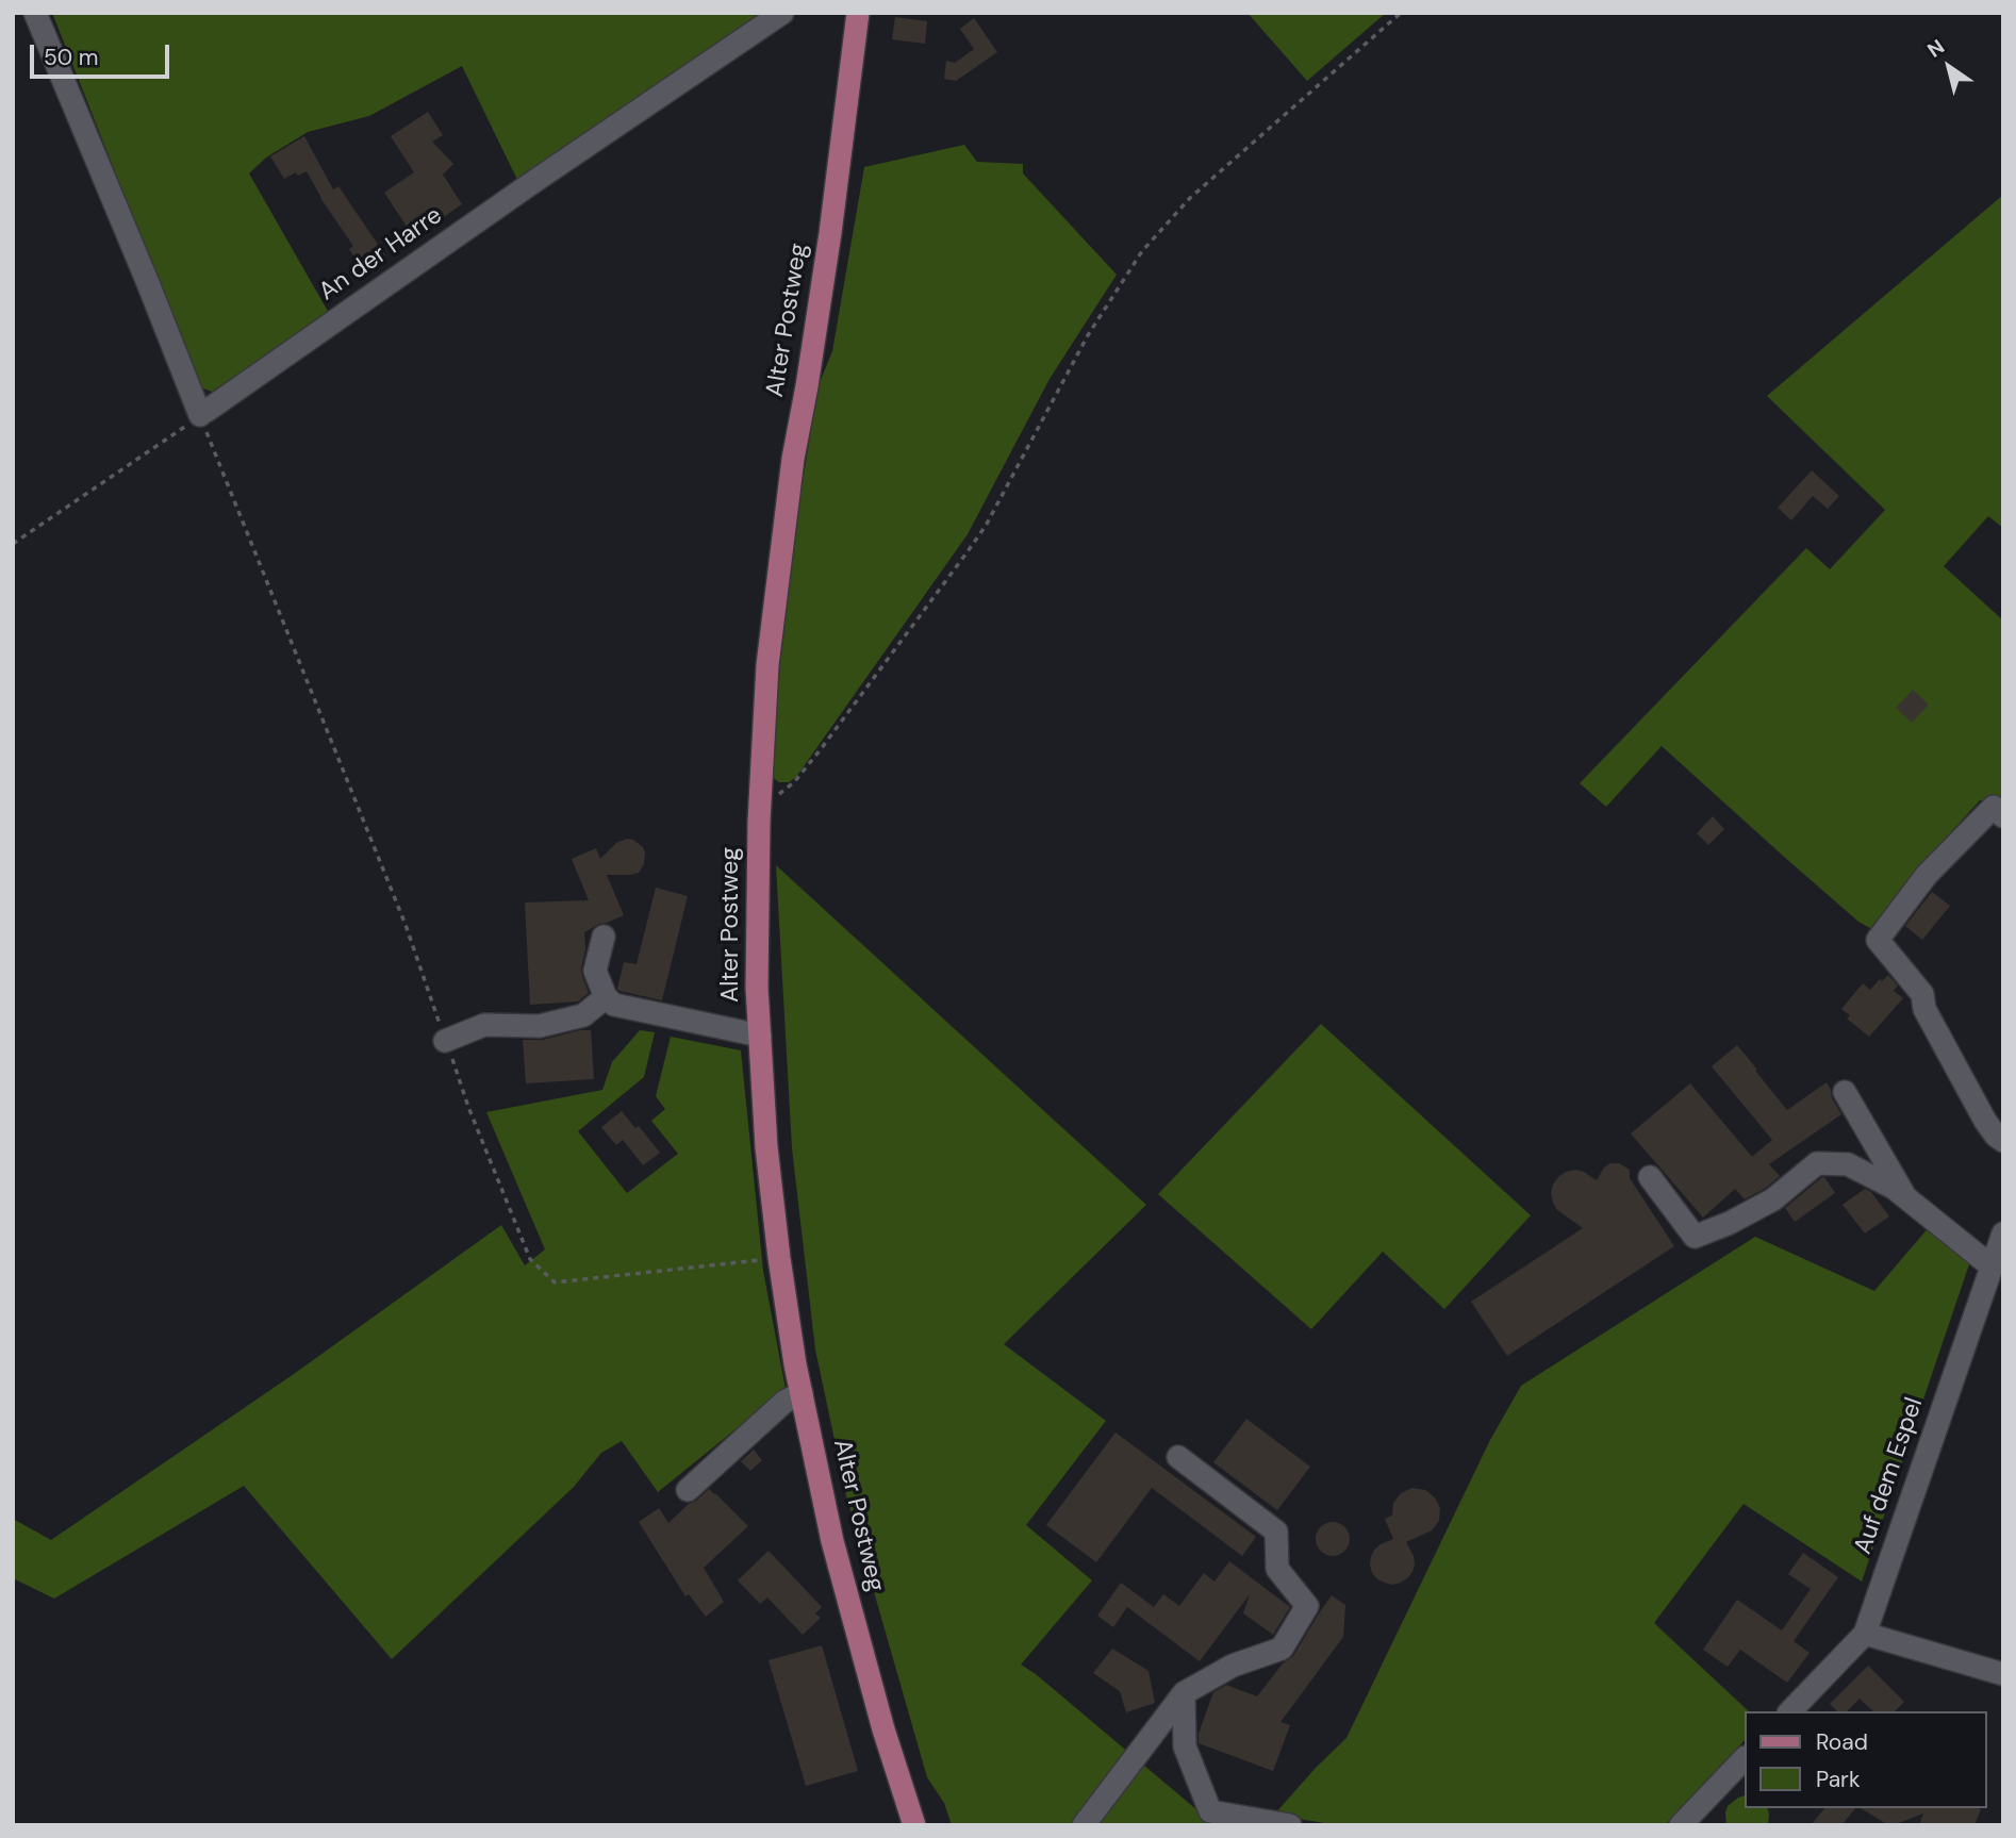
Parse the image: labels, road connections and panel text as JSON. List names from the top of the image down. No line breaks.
{"streets":{"main road":["Alter Postweg"],"street":["An der Harre","Auf dem Espel"]},"legend":["Road","Park"],"scale_bar":"50 m","north":"top left"}
